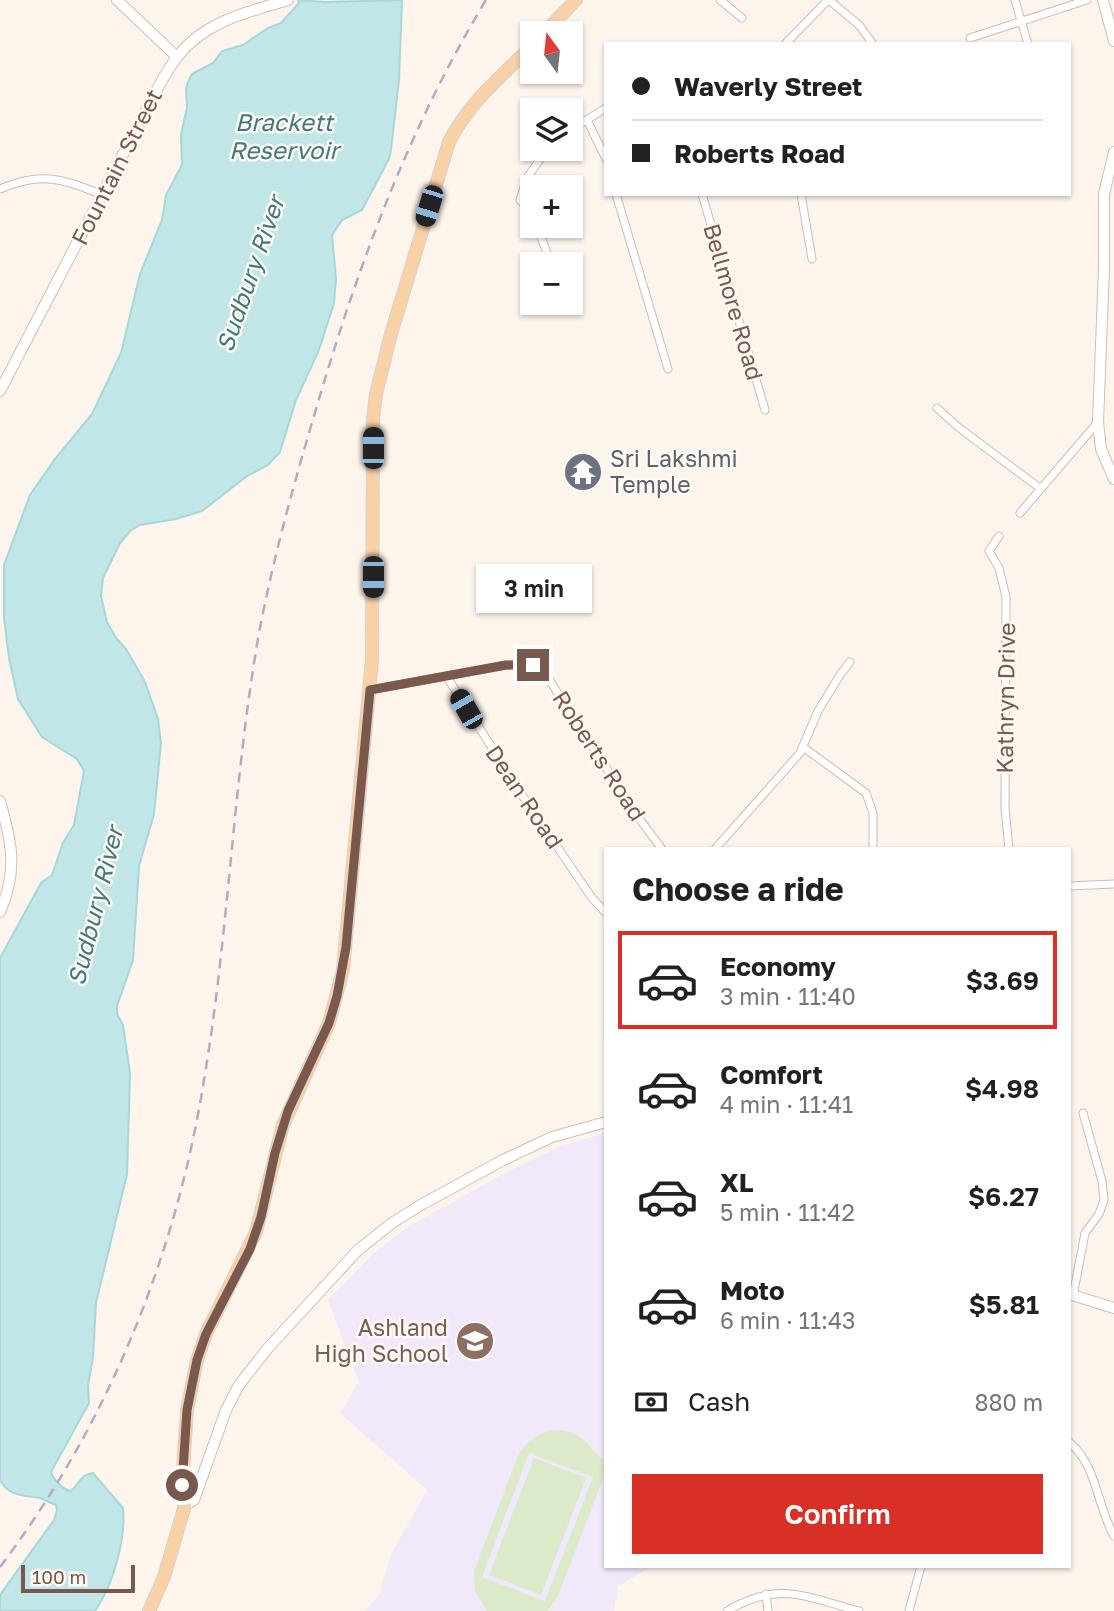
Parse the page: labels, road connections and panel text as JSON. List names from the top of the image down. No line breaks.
{"streets":{"street":["Fountain Street","Bellmore Road","Kathryn Drive","Roberts Road","Dean Road"]},"crossings":[["Roberts Road","Dean Road"]],"water":["Brackett Reservoir","Sudbury River"],"places":{"temple":["Sri Lakshmi Temple"],"school or university":["Ashland High School"]},"scale_bar":"100 m","north":"top","page":{"map_buttons":["+","−"],"banner":["Waverly Street","Roberts Road"],"bubble":"3 min","heading":"Choose a ride","list":[{"name":"Economy","note":"3 min · 11:40","value":"$3.69"},{"name":"Comfort","note":"4 min · 11:41","value":"$4.98"},{"name":"XL","note":"5 min · 11:42","value":"$6.27"},{"name":"Moto","note":"6 min · 11:43","value":"$5.81"}],"pay":["Cash","880 m"],"buttons":"Confirm","scale":"100 m"}}
